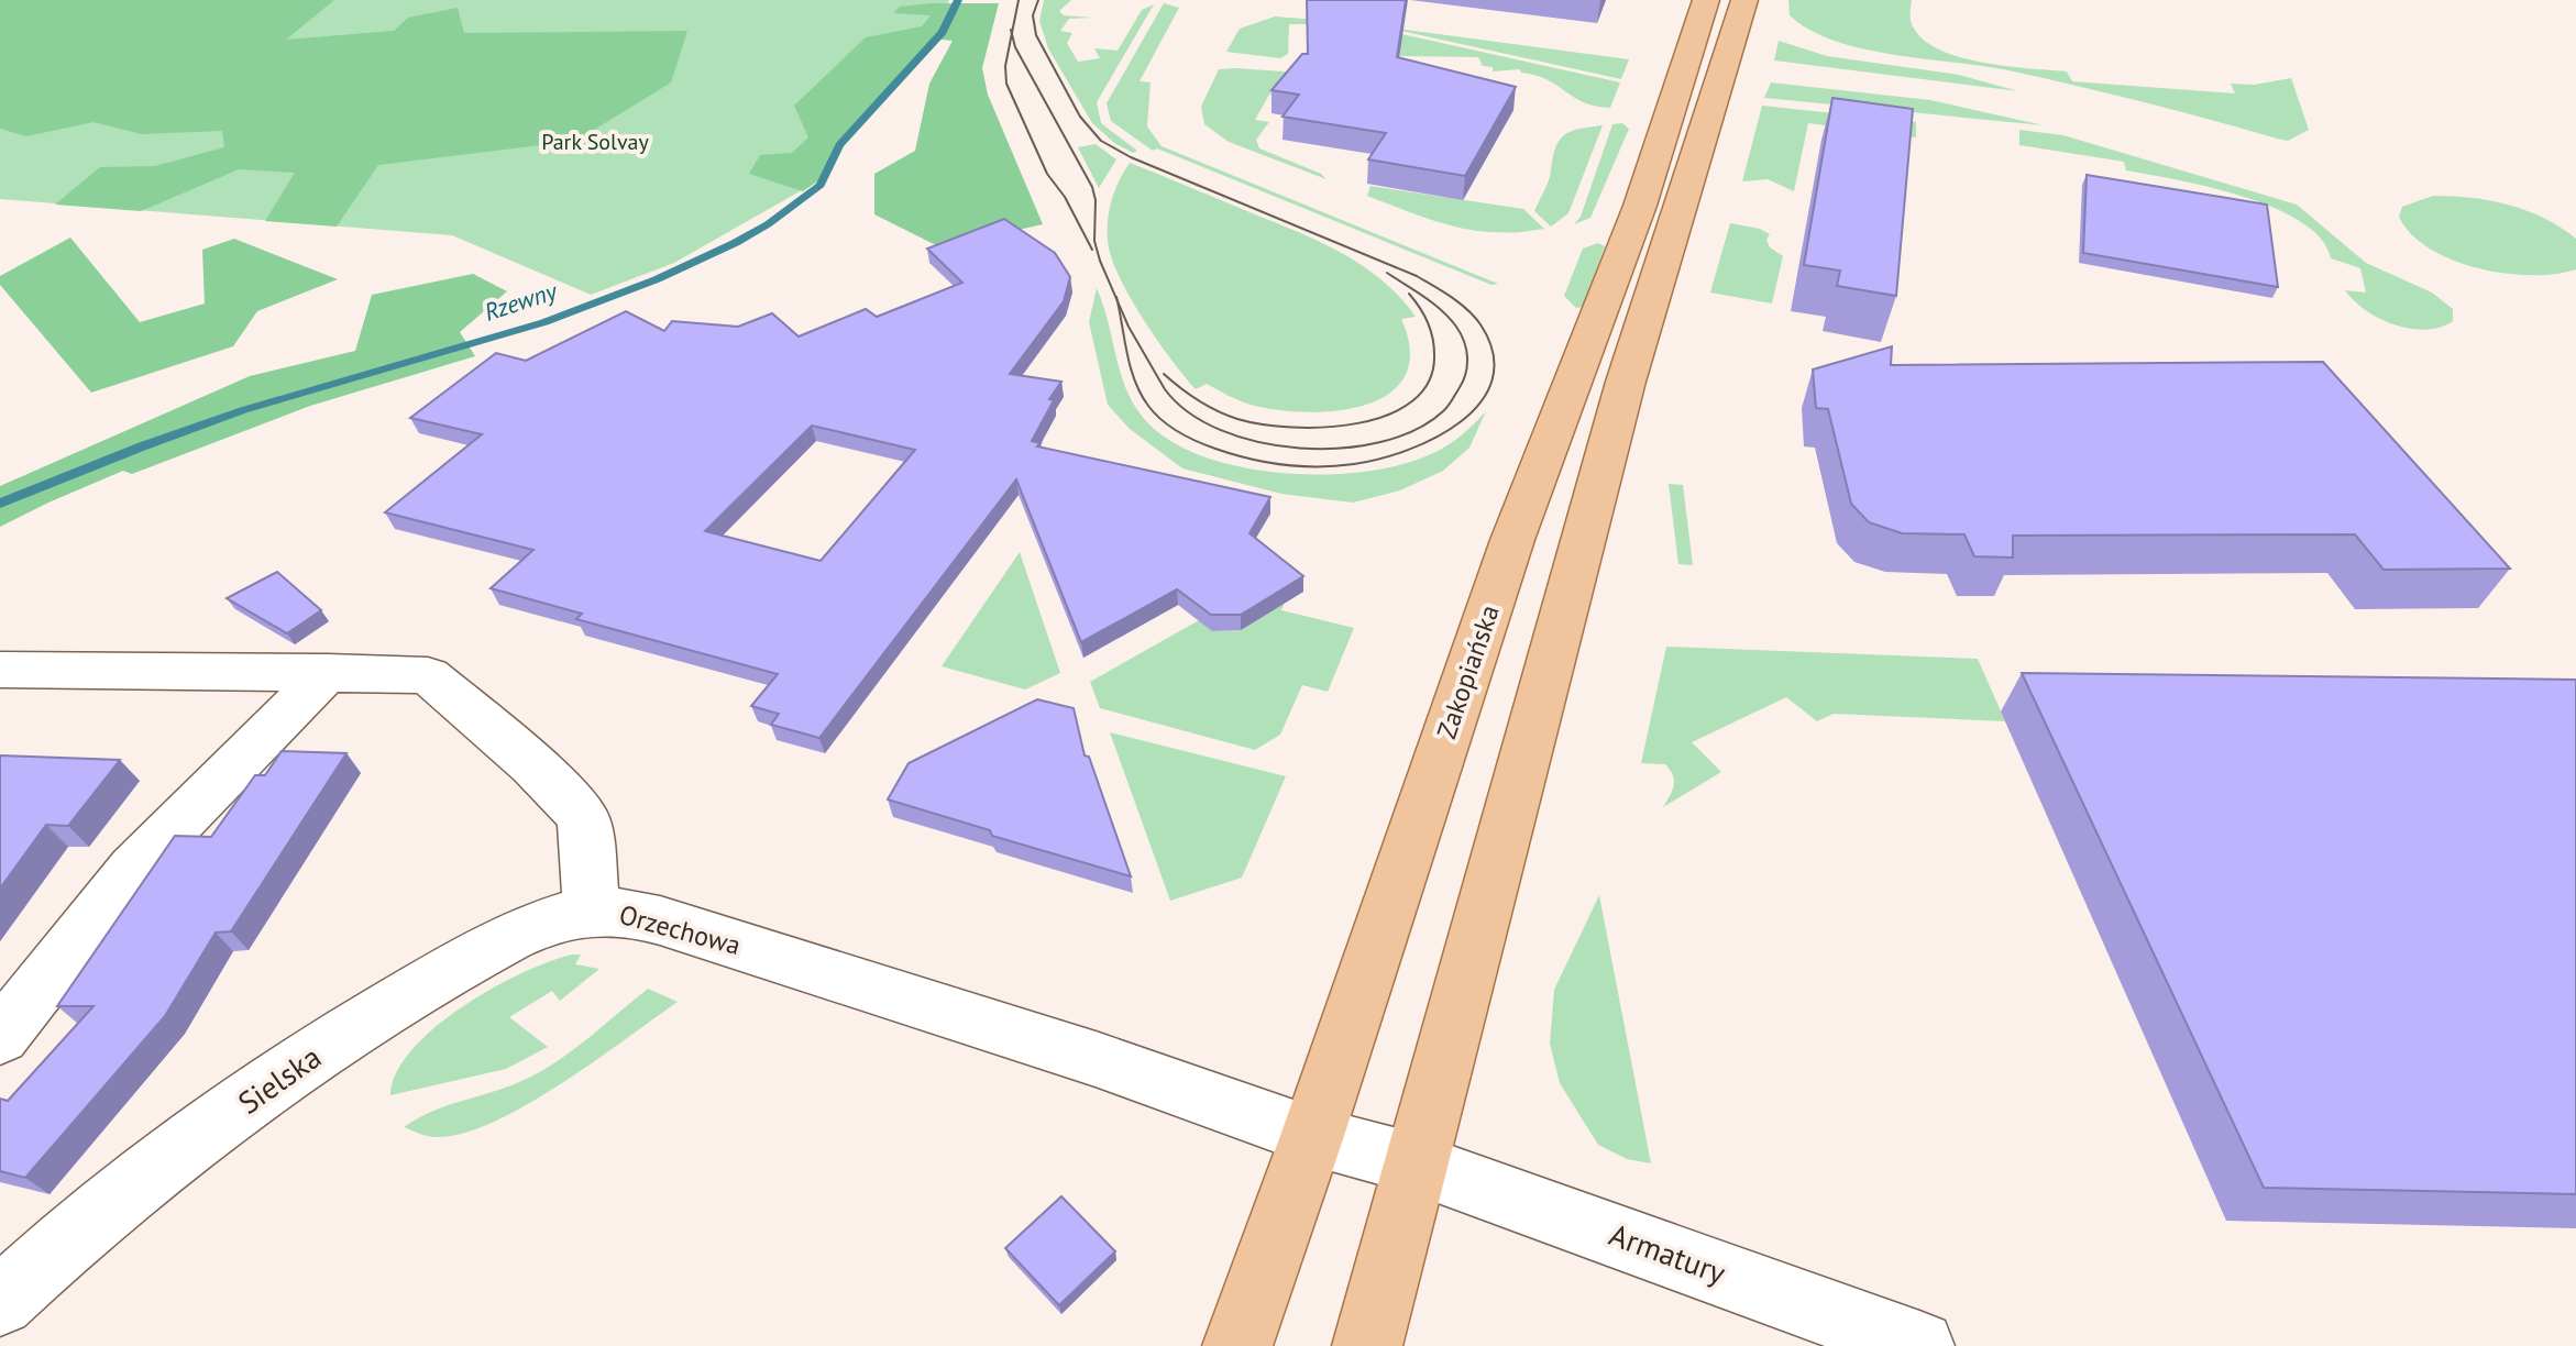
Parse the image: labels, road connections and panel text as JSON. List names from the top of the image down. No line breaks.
{"streets":{"main road":["Zakopiańska"],"street":["Orzechowa","Sielska","Armatury"]},"crossings":[["Zakopiańska","Orzechowa"],["Orzechowa","Sielska"],["Orzechowa","Armatury"]],"water":["Rzewny"],"parks":["Park Solvay"]}
